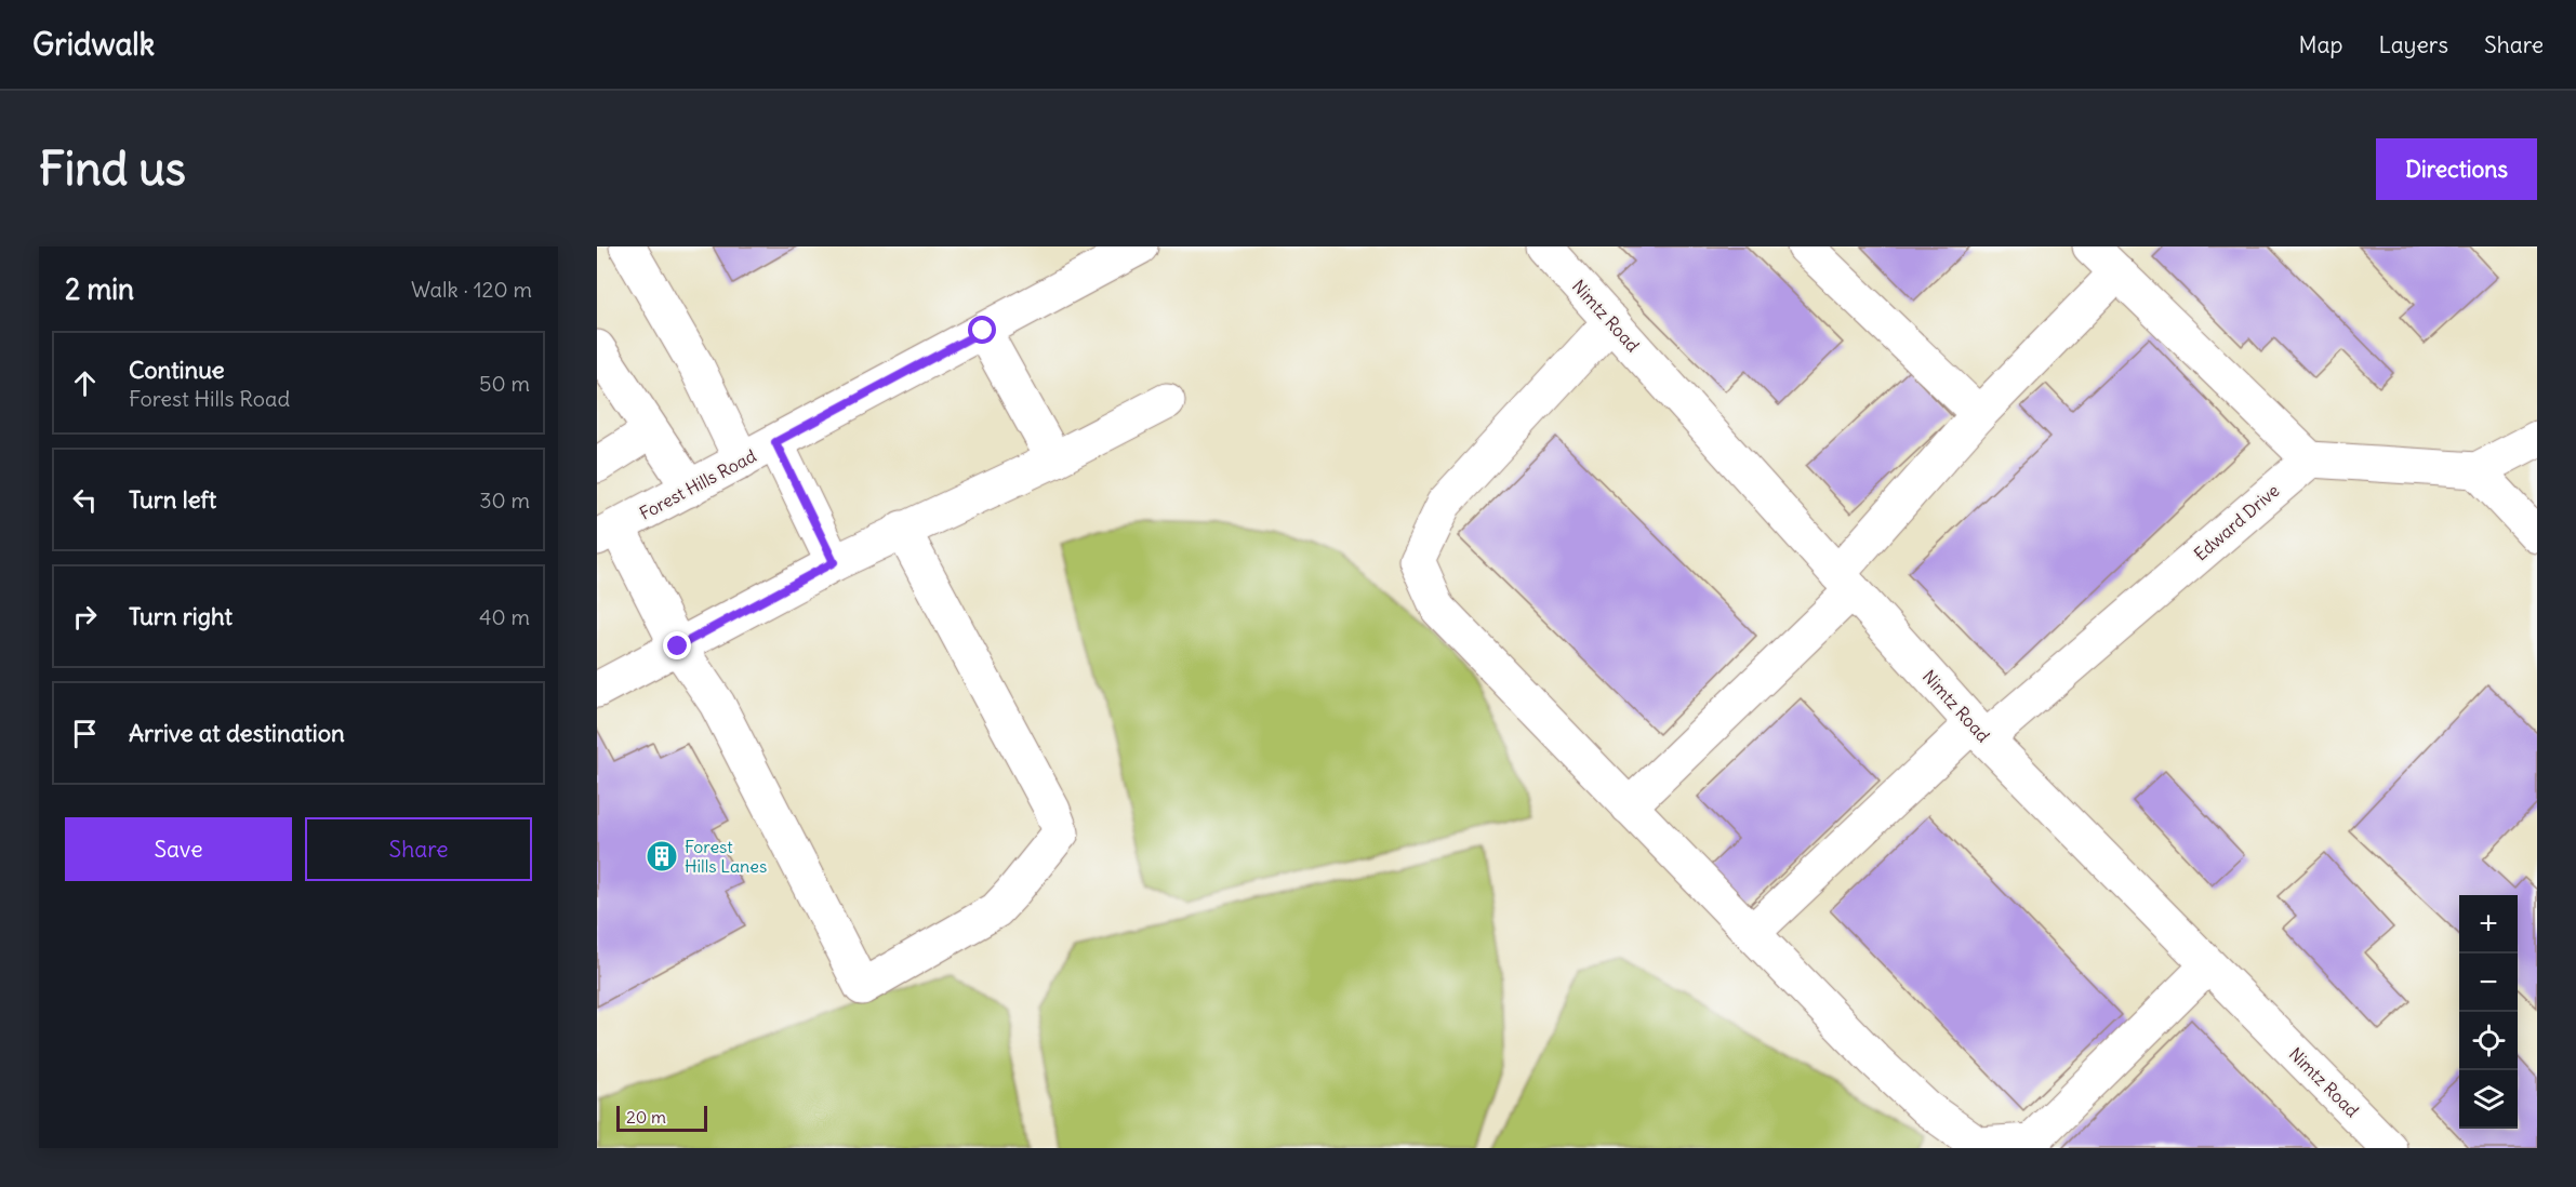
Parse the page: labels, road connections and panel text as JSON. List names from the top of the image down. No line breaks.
{"streets":{"street":["Nimtz Road","Forest Hills Road","Edward Drive"]},"crossings":[["Nimtz Road","Edward Drive"]],"places":{"building":["Forest Hills Lanes"]},"scale_bar":"20 m","page":{"header":"Gridwalk","nav":["Map","Layers","Share"],"buttons":["Directions",["Save","Share"]],"title":"Find us","heading":["2 min","Walk · 120 m"],"list":[["Continue","Forest Hills Road","50 m"],["Turn left","30 m"],["Turn right","40 m"],"Arrive at destination"],"map_buttons":["+","−"],"scale":"20 m"}}
